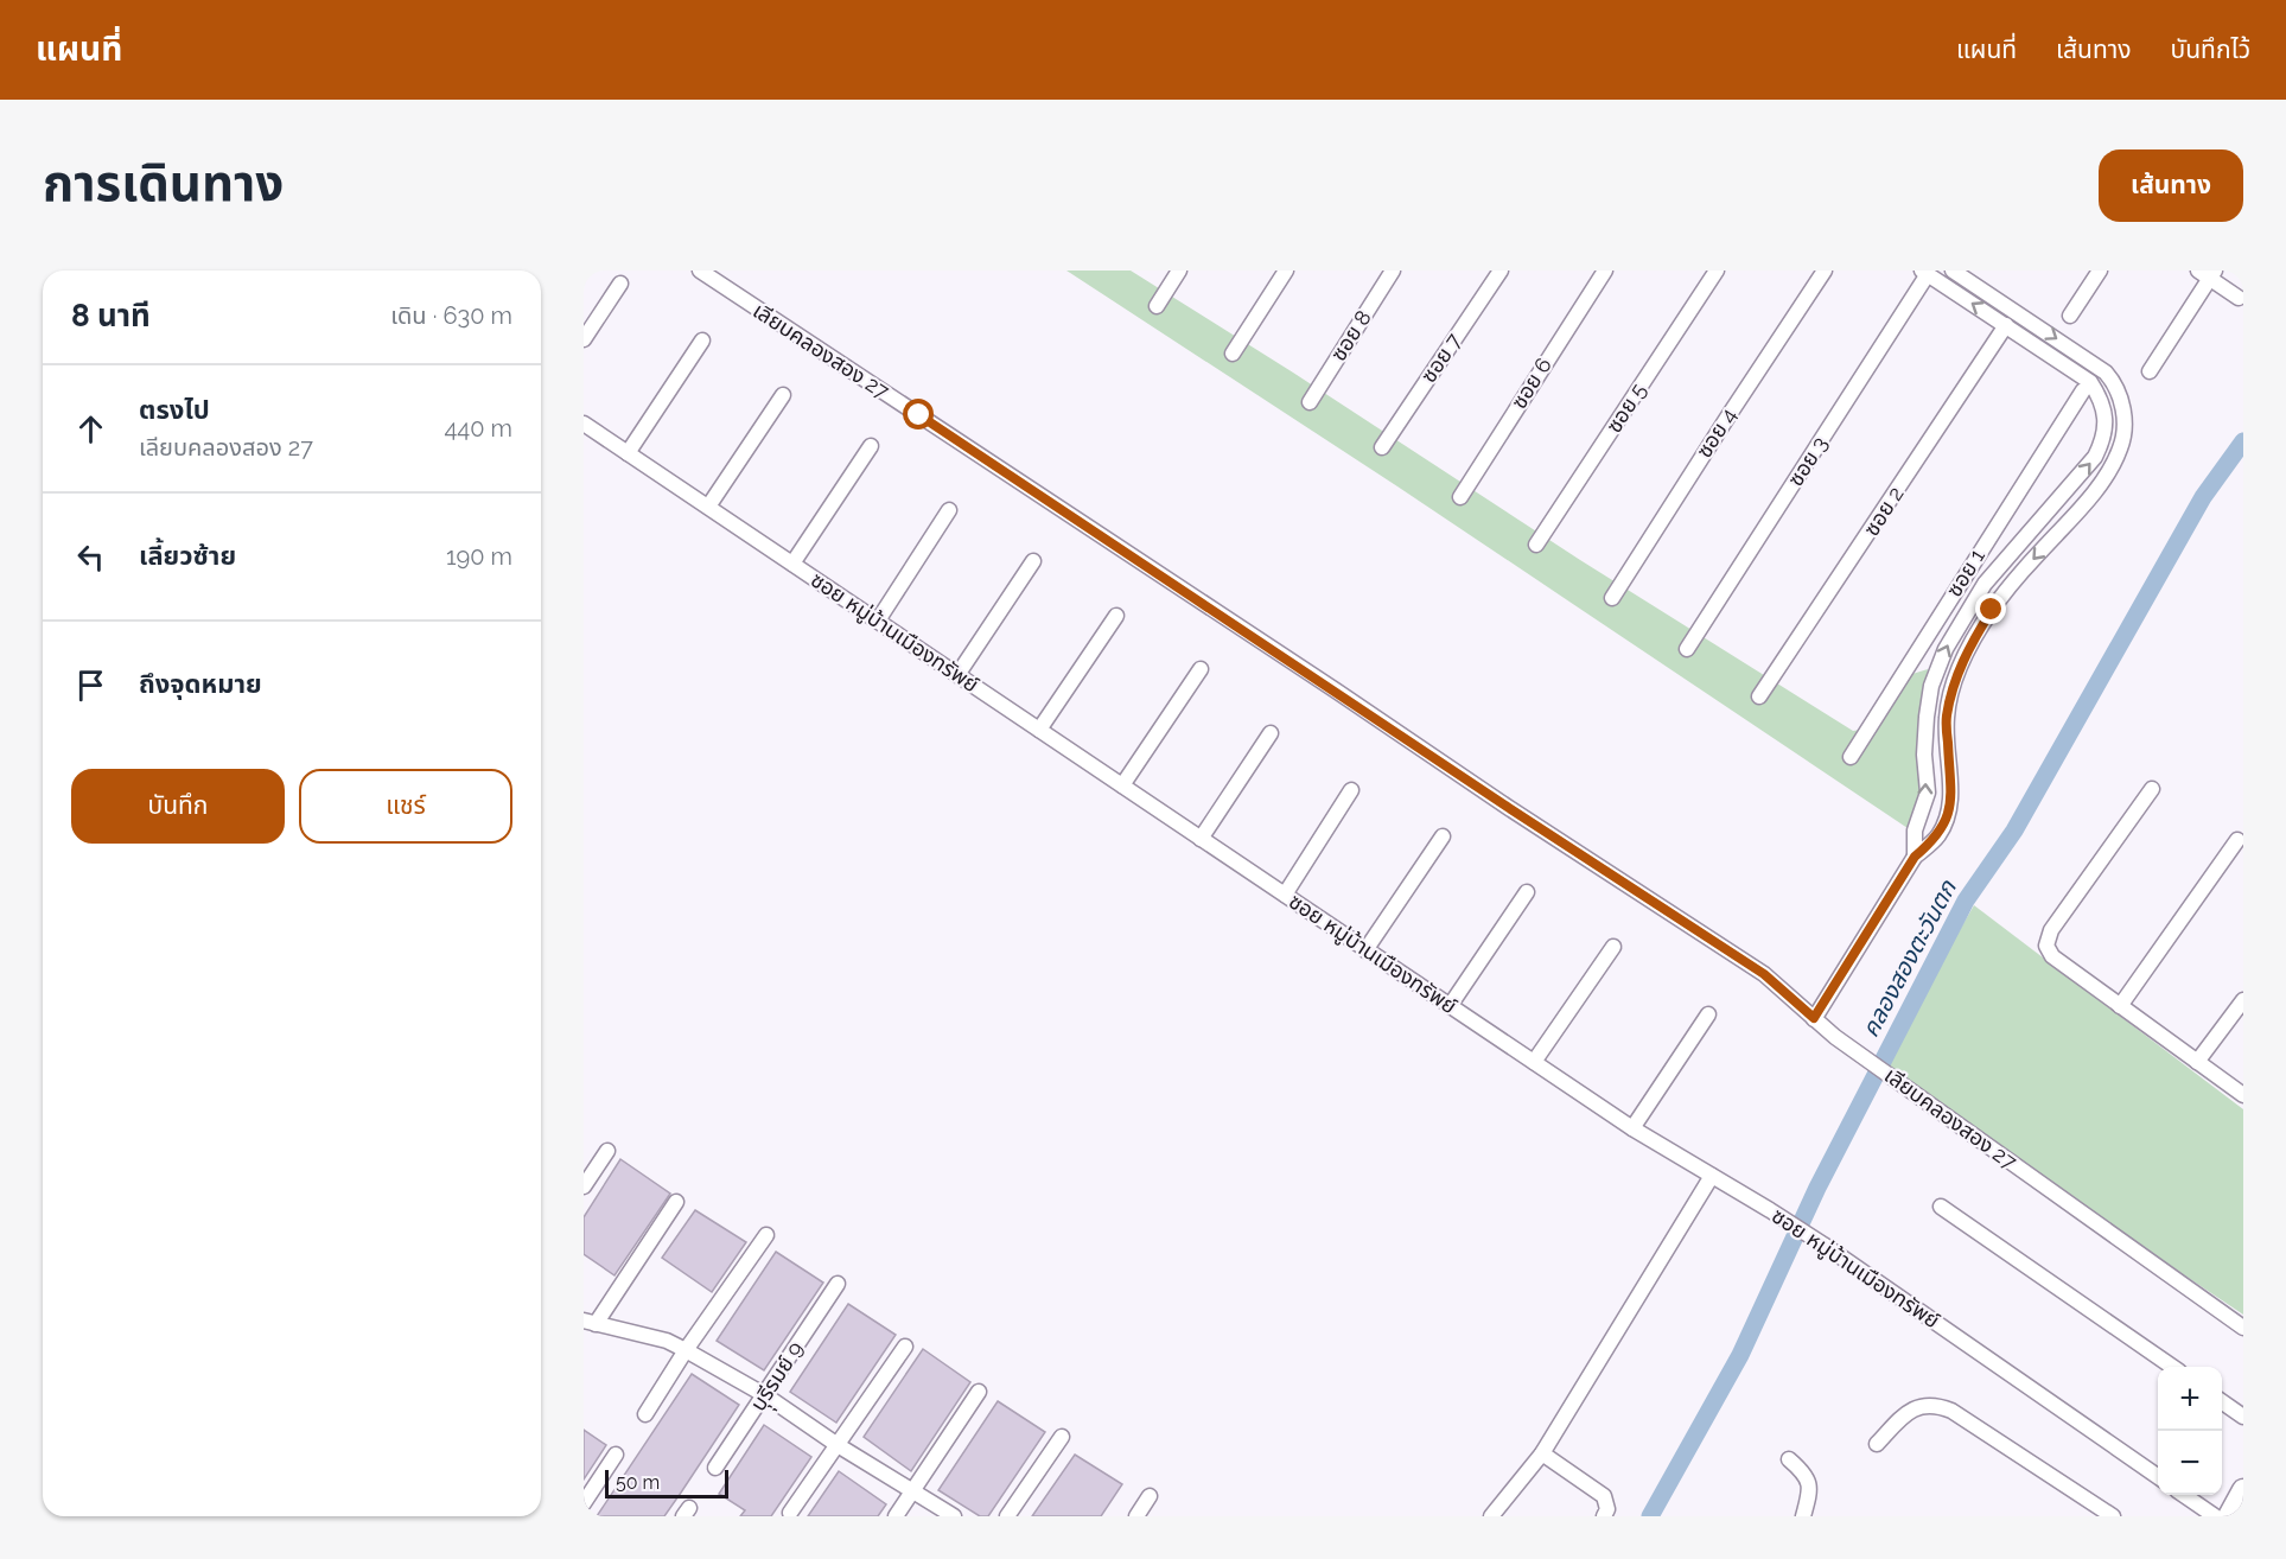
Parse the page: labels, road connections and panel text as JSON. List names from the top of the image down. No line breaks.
{"streets":{"street":["ซอย 8","เลียบคลองสอง 27","ซอย 7","ซอย 6","ซอย 5","ซอย 4","ซอย 3","ซอย 2","ซอย 1","ซอย หมู่บ้านเมืองทรัพย์","บุุรีรมย์ 9"]},"water":["คลองสองตะวันตก"],"scale_bar":"50 m","page":{"header":"แผนที่","nav":["แผนที่","เส้นทาง","บันทึกไว้"],"title":"การเดินทาง","buttons":["เส้นทาง",["บันทึก","แชร์"]],"heading":["8 นาที","เดิน · 630 m"],"list":[["ตรงไป","เลียบคลองสอง 27","440 m"],["เลี้ยวซ้าย","190 m"],"ถึงจุดหมาย"],"map_buttons":["+","−"],"scale":"50 m"}}
